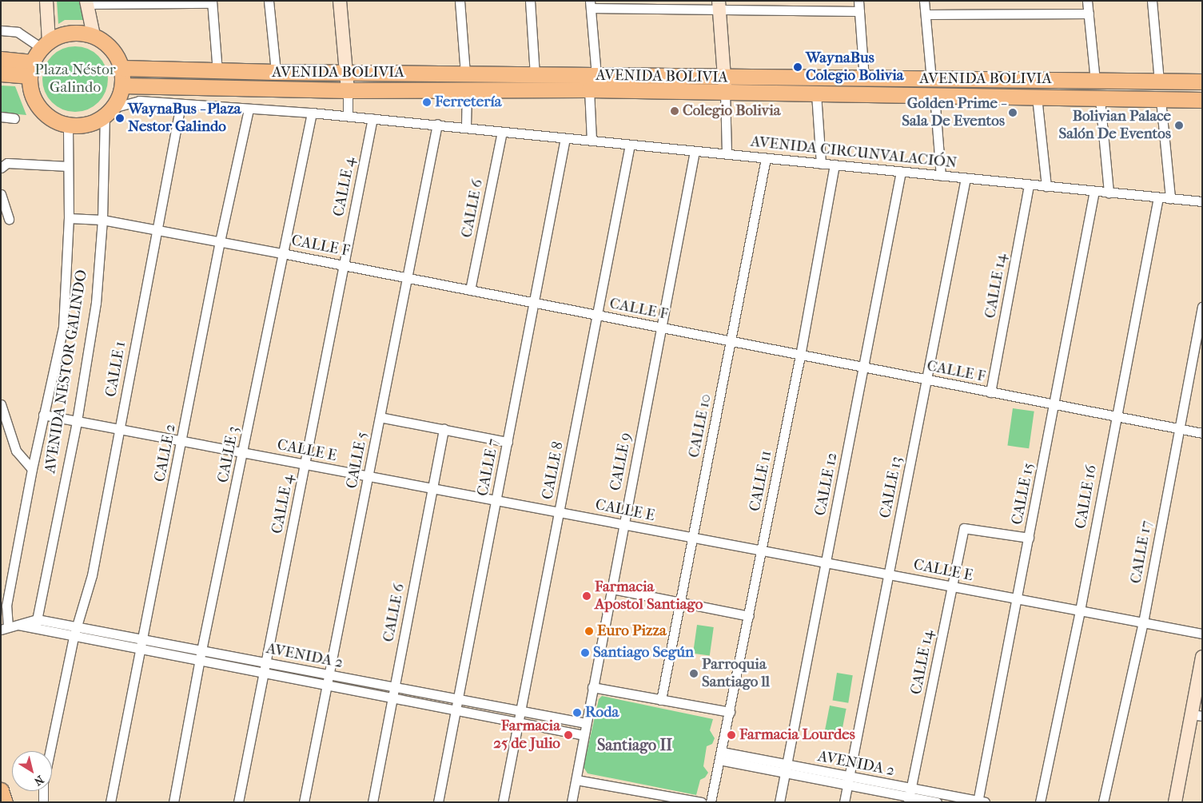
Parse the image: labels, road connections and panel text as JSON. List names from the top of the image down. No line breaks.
{"streets":{"main road":["AVENIDA BOLIVIA"],"street":["AVENIDA CIRCUNVALACIÓN","CALLE 4","CALLE 6","CALLE F","CALLE 14","CALLE 1","AVENIDA NESTOR GALINDO","CALLE 10","CALLE E","CALLE 2","CALLE 3","CALLE 5","CALLE 9","CALLE 7","CALLE 8","CALLE 11","CALLE 12","CALLE 13","CALLE 15","CALLE 16","CALLE 17","AVENIDA 2"]},"crossings":[["AVENIDA BOLIVIA","AVENIDA CIRCUNVALACIÓN"],["AVENIDA BOLIVIA","AVENIDA NESTOR GALINDO"],["AVENIDA CIRCUNVALACIÓN","CALLE 4"],["AVENIDA CIRCUNVALACIÓN","CALLE 6"],["AVENIDA CIRCUNVALACIÓN","CALLE 14"],["AVENIDA CIRCUNVALACIÓN","CALLE 1"],["AVENIDA CIRCUNVALACIÓN","AVENIDA NESTOR GALINDO"],["AVENIDA CIRCUNVALACIÓN","CALLE 10"],["AVENIDA CIRCUNVALACIÓN","CALLE 2"],["AVENIDA CIRCUNVALACIÓN","CALLE 3"],["AVENIDA CIRCUNVALACIÓN","CALLE 5"],["AVENIDA CIRCUNVALACIÓN","CALLE 9"],["AVENIDA CIRCUNVALACIÓN","CALLE 7"],["AVENIDA CIRCUNVALACIÓN","CALLE 8"],["AVENIDA CIRCUNVALACIÓN","CALLE 11"],["AVENIDA CIRCUNVALACIÓN","CALLE 12"],["AVENIDA CIRCUNVALACIÓN","CALLE 13"],["AVENIDA CIRCUNVALACIÓN","CALLE 15"],["AVENIDA CIRCUNVALACIÓN","CALLE 16"],["CALLE 4","CALLE F"],["CALLE 4","CALLE E"],["CALLE 4","AVENIDA 2"],["CALLE 6","CALLE F"],["CALLE 6","CALLE E"],["CALLE 6","AVENIDA 2"],["CALLE F","CALLE 14"],["CALLE F","CALLE 1"],["CALLE F","AVENIDA NESTOR GALINDO"],["CALLE F","CALLE 10"],["CALLE F","CALLE 2"],["CALLE F","CALLE 3"],["CALLE F","CALLE 5"],["CALLE F","CALLE 9"],["CALLE F","CALLE 7"],["CALLE F","CALLE 8"],["CALLE F","CALLE 11"],["CALLE F","CALLE 12"],["CALLE F","CALLE 13"],["CALLE F","CALLE 15"],["CALLE F","CALLE 16"],["CALLE F","CALLE 17"],["CALLE 14","CALLE E"],["CALLE 14","CALLE 15"],["CALLE 14","AVENIDA 2"],["CALLE 1","CALLE E"],["CALLE 1","AVENIDA 2"],["AVENIDA NESTOR GALINDO","CALLE E"],["AVENIDA NESTOR GALINDO","AVENIDA 2"],["CALLE 10","CALLE E"],["CALLE E","CALLE 2"],["CALLE E","CALLE 3"],["CALLE E","CALLE 5"],["CALLE E","CALLE 9"],["CALLE E","CALLE 7"],["CALLE E","CALLE 8"],["CALLE E","CALLE 11"],["CALLE E","CALLE 12"],["CALLE E","CALLE 13"],["CALLE E","CALLE 15"],["CALLE E","CALLE 16"],["CALLE E","CALLE 17"],["CALLE 2","AVENIDA 2"],["CALLE 3","AVENIDA 2"],["CALLE 5","AVENIDA 2"],["CALLE 9","AVENIDA 2"],["CALLE 7","AVENIDA 2"],["CALLE 8","AVENIDA 2"],["CALLE 11","AVENIDA 2"],["CALLE 12","AVENIDA 2"],["CALLE 13","AVENIDA 2"],["CALLE 15","AVENIDA 2"]],"districts":["Santiago II"],"parks":["Plaza Néstor Galindo"],"places":["WaynaBus Colegio Bolivia","Ferretería","Colegio Bolivia","Golden Prime - Sala De Eventos","WaynaBus - Plaza Nestor Galindo","Bolivian Palace Salón De Eventos","Farmacia Apostol Santiago","Euro Pizza","Santiago Según","Parroquia Santiago ll","Roda","Farmacia 25 de Julio","Farmacia Lourdes"],"north":"bottom right"}
